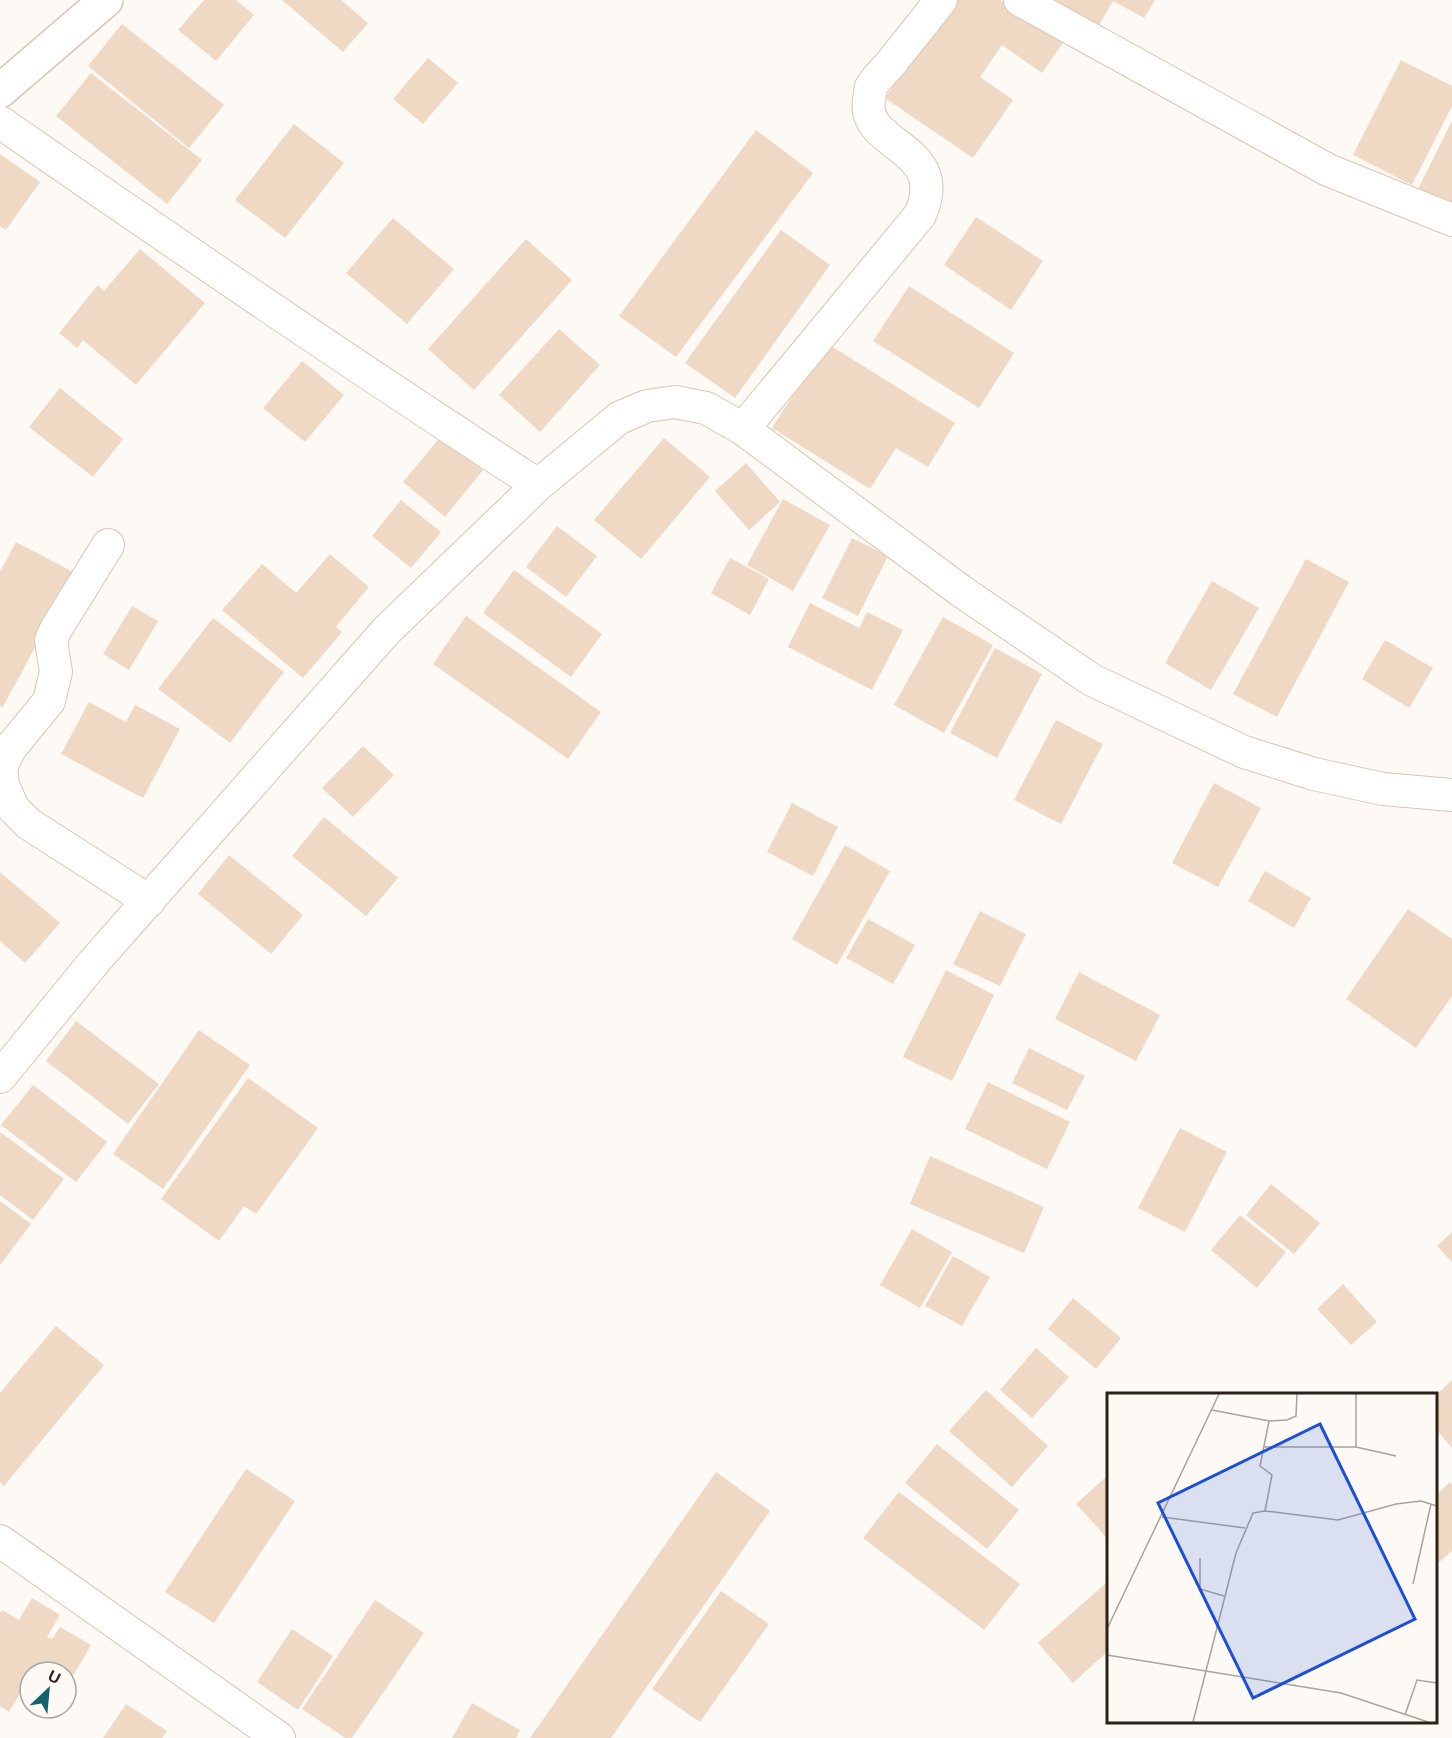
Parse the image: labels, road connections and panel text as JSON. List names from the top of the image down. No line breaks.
{"north":"top right"}
